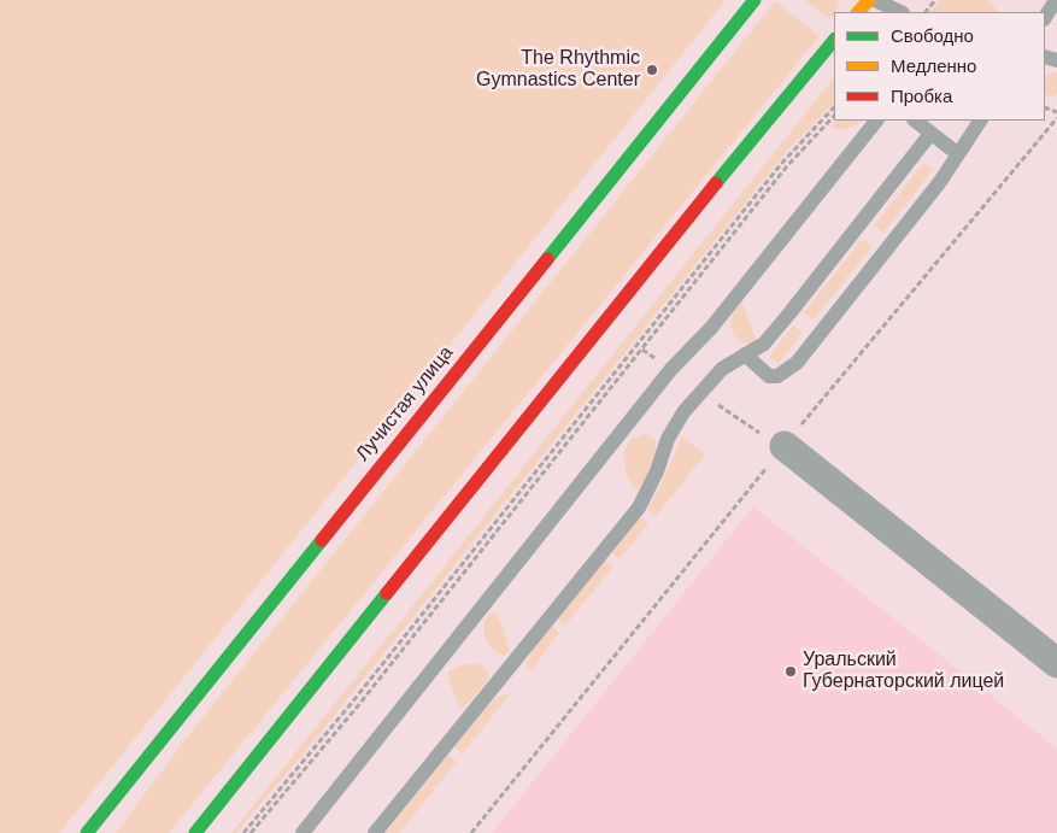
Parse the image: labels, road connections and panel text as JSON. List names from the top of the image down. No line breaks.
{"streets":{"main road":["Лучистая улица"]},"places":["The Rhythmic Gymnastics Center","Уральский Губернаторский лицей"],"legend":["Свободно","Медленно","Пробка"]}
